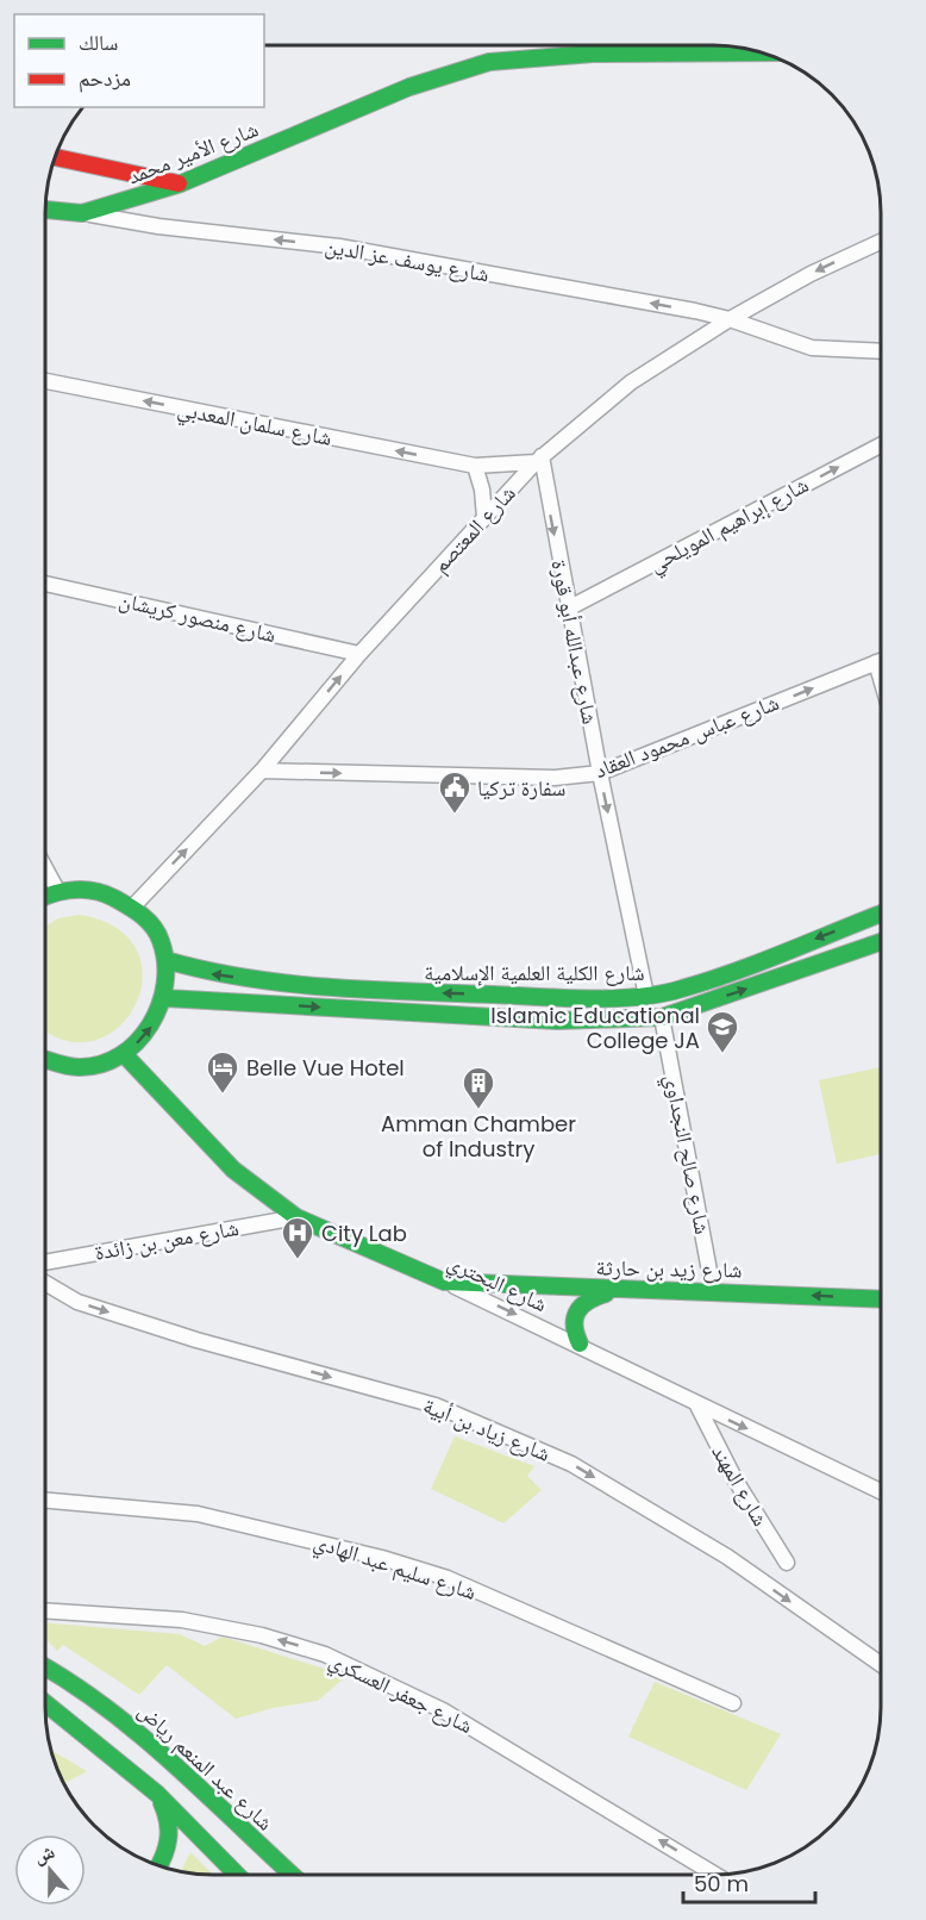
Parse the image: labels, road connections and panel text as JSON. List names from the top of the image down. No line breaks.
{"streets":{"main road":["شارع الأمير محمد","شارع الكلية العلمية الإسلامية","شارع زيد بن حارثة","شارع البحتري","شارع عبد المنعم رياض"],"street":["شارع يوسف عز الدين","شارع سلمان المعدبي","شارع إبراهيم المويلحي","شارع المعتصم","شارع منصور كريشان","شارع عبدالله أبو قورة","شارع عباس محمود العقاد","شارع صالح النجداوي","شارع معن بن زائدة","شارع زياد بن أبية","شارع المهند","شارع سليم عبد الهادي","شارع جعفر العسكري"]},"crossings":[["شارع الأمير محمد","شارع يوسف عز الدين"],["شارع يوسف عز الدين","شارع المعتصم"],["شارع سلمان المعدبي","شارع المعتصم"],["شارع سلمان المعدبي","شارع عبدالله أبو قورة"],["شارع إبراهيم المويلحي","شارع عبدالله أبو قورة"],["شارع المعتصم","شارع منصور كريشان"],["شارع المعتصم","شارع عبدالله أبو قورة"],["شارع المعتصم","شارع عباس محمود العقاد"],["شارع عبدالله أبو قورة","شارع عباس محمود العقاد"],["شارع عبدالله أبو قورة","شارع الكلية العلمية الإسلامية"],["شارع الكلية العلمية الإسلامية","شارع صالح النجداوي"],["شارع صالح النجداوي","شارع زيد بن حارثة"],["شارع معن بن زائدة","شارع البحتري"],["شارع زيد بن حارثة","شارع البحتري"],["شارع البحتري","شارع المهند"]],"one_way":["شارع يوسف عز الدين","شارع سلمان المعدبي","شارع إبراهيم المويلحي","شارع عبدالله أبو قورة","شارع عباس محمود العقاد","شارع زيد بن حارثة","شارع البحتري","شارع زياد بن أبية","شارع جعفر العسكري"],"places":{"public building":["سفارة تركيا"],"school or university":["Islamic Educational College JA"],"hotel":["Belle Vue Hotel"],"building":["Amman Chamber of Industry"],"hospital":["City Lab"]},"legend":["سالك","مزدحم"],"scale_bar":"50 m","north":"top"}
